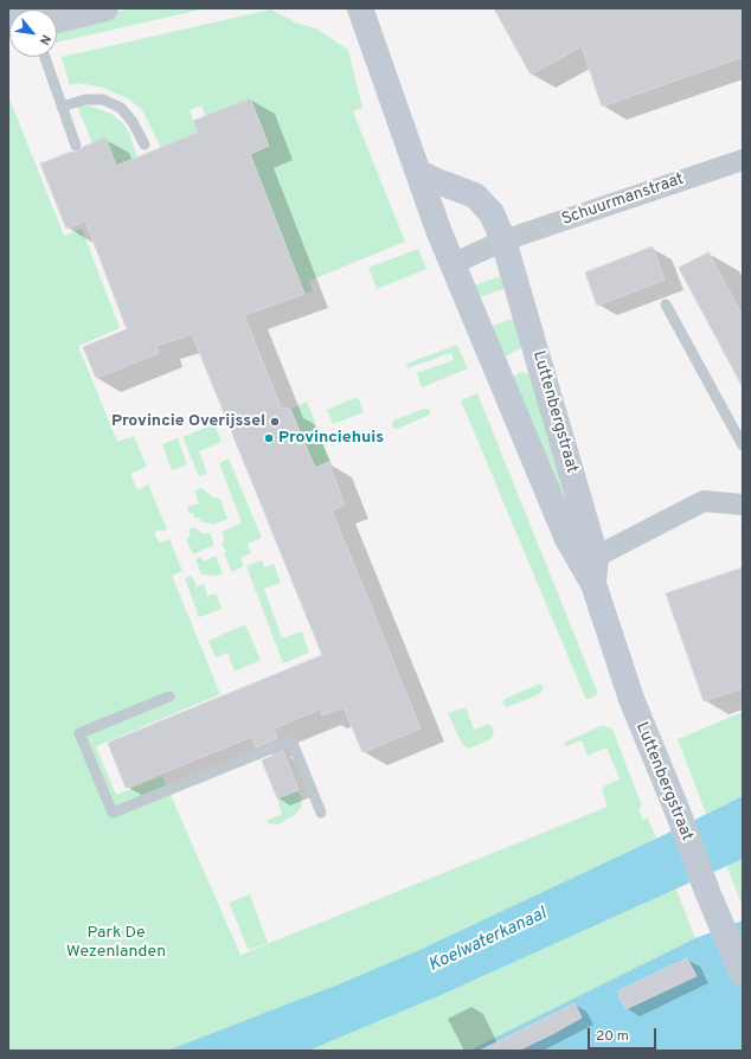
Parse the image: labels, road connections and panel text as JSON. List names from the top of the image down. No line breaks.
{"streets":{"main road":["Luttenbergstraat"],"street":["Schuurmanstraat"]},"crossings":[["Schuurmanstraat","Luttenbergstraat"]],"water":["Koelwaterkanaal"],"parks":["Park De Wezenlanden"],"places":["Provincie Overijssel","Provinciehuis"],"scale_bar":"20 m","north":"bottom right"}
